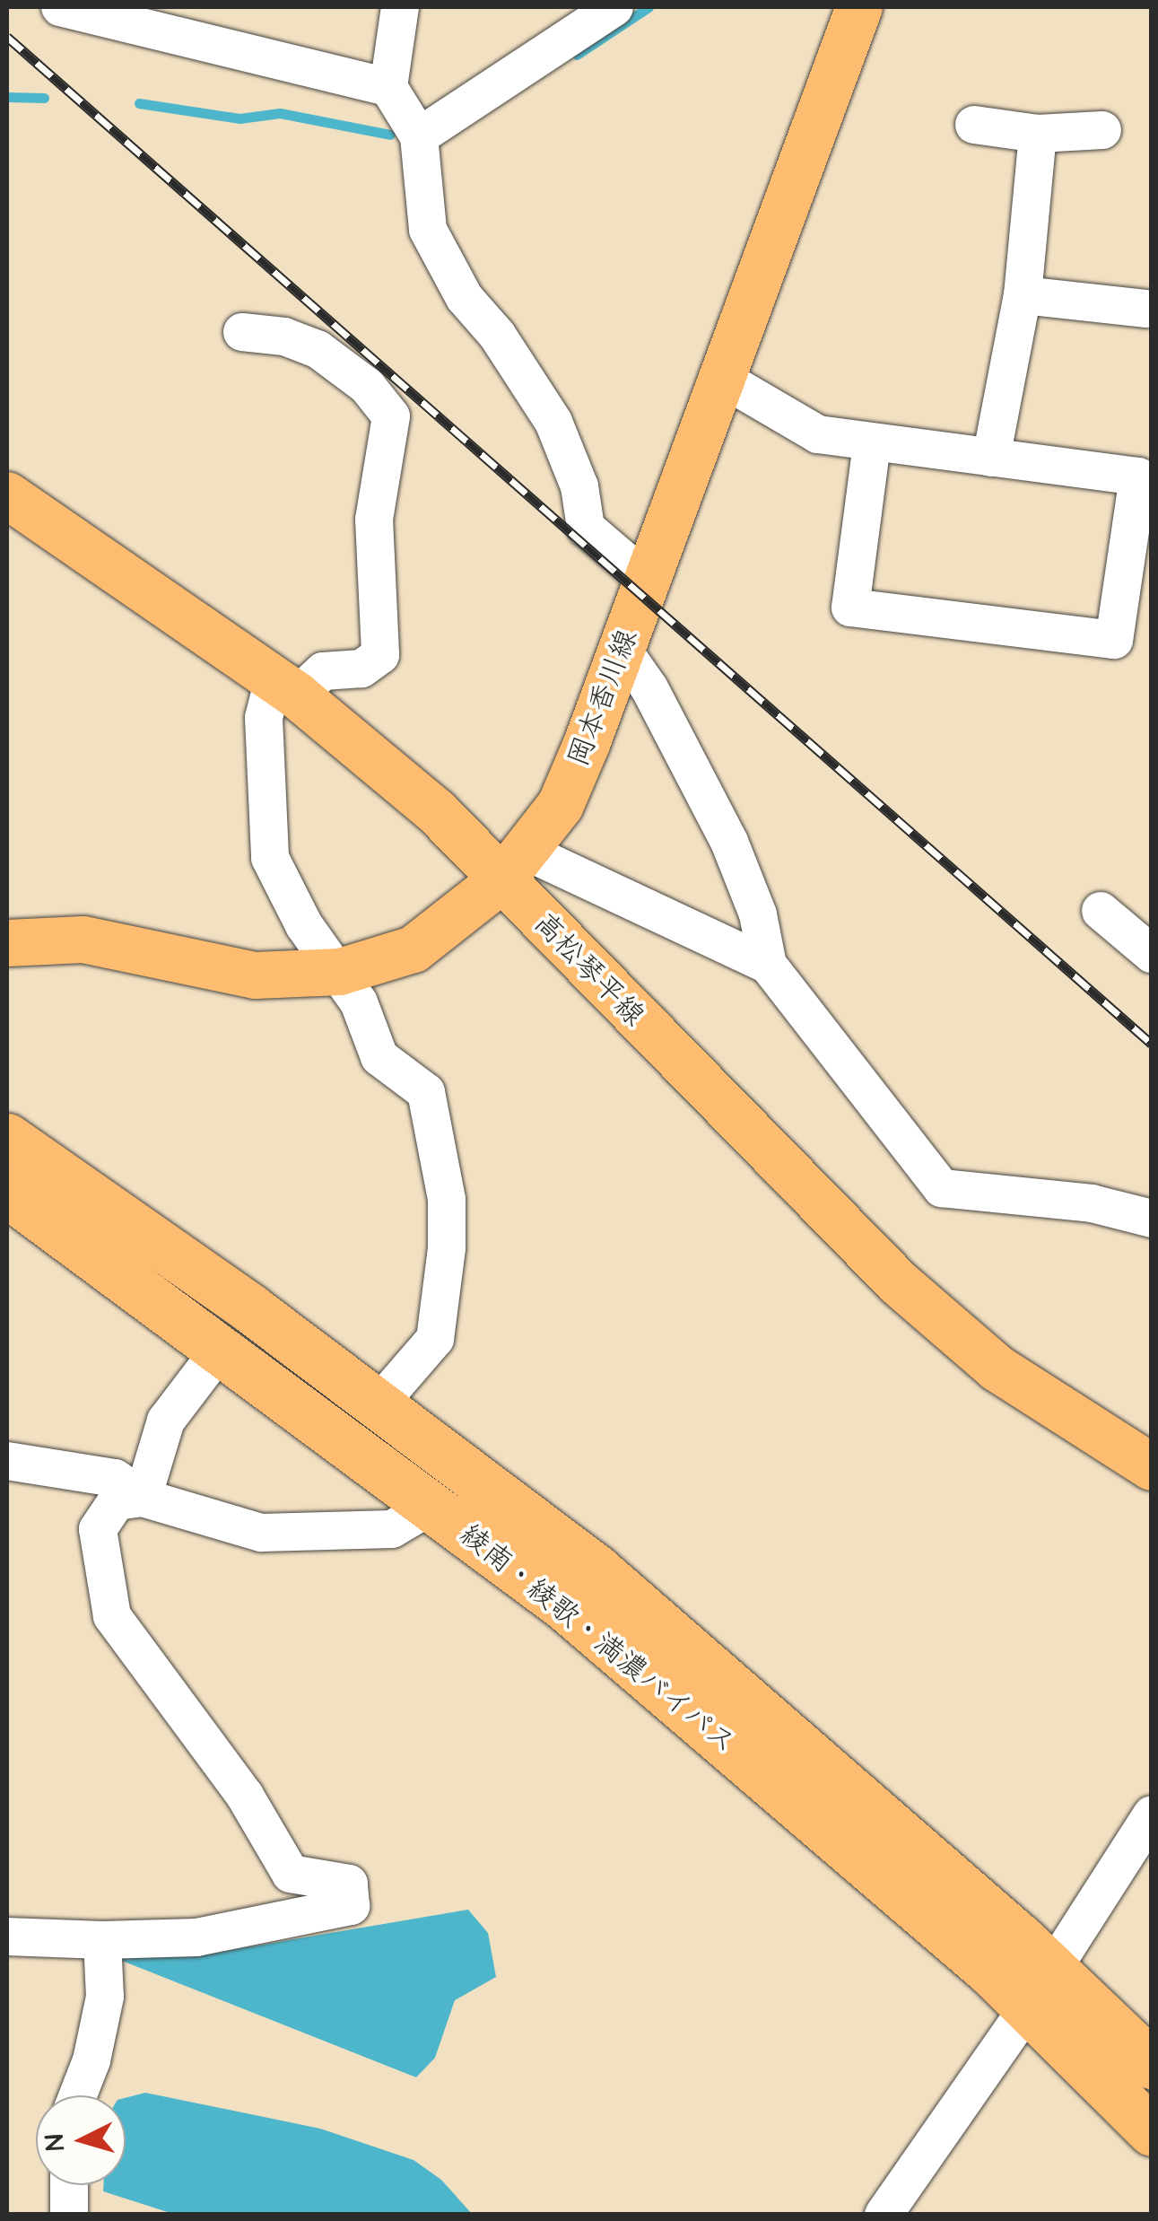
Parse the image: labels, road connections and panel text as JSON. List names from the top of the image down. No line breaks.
{"streets":{"highway":["綾南・綾歌・満濃バイパス"],"main road":["岡本香川線","高松琴平線"]},"crossings":[["岡本香川線","高松琴平線"]],"north":"left"}
